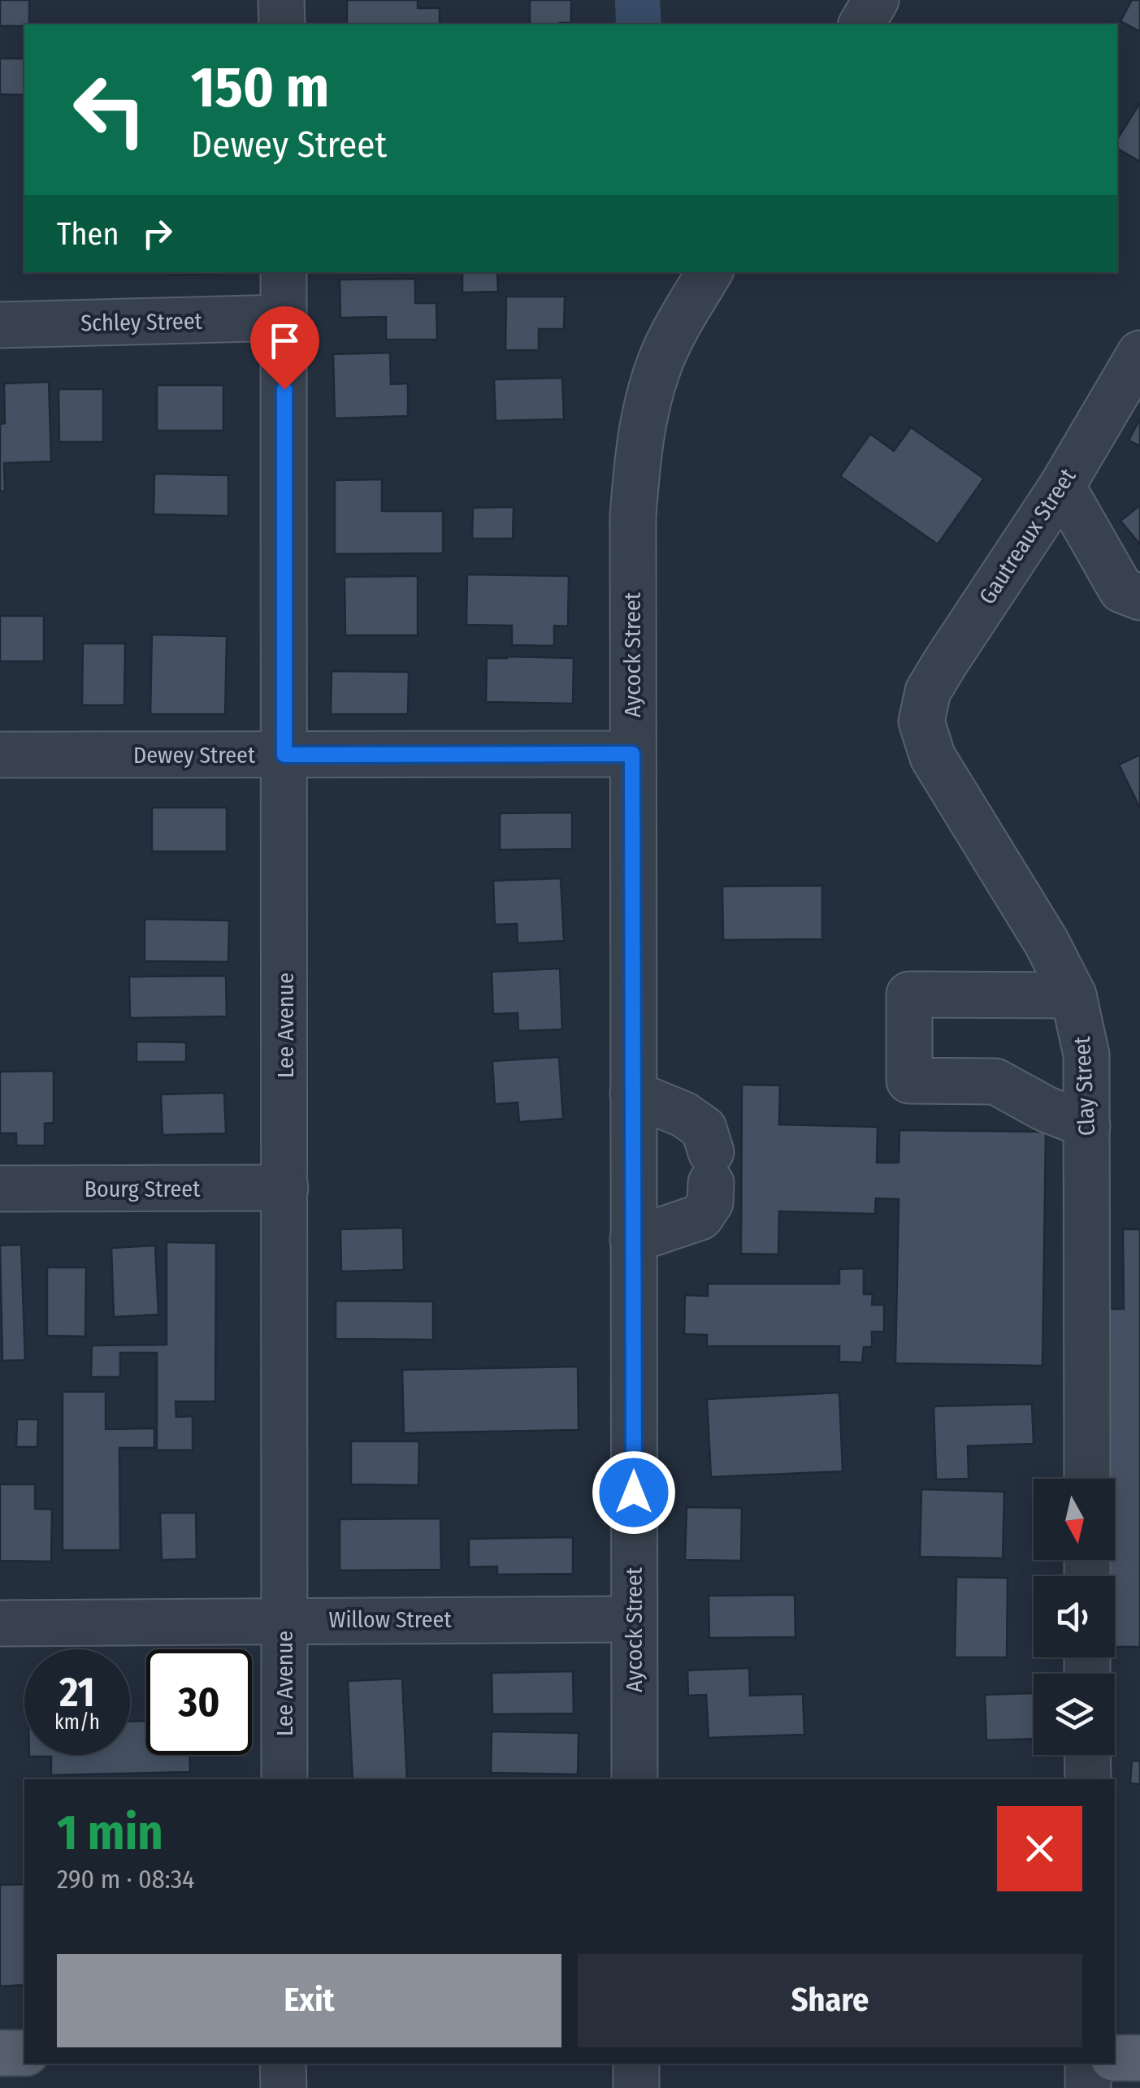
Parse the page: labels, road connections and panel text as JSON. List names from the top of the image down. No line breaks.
{"streets":{"street":["Schley Street","Gautreaux Street","Aycock Street","Dewey Street","Lee Avenue","Clay Street","Bourg Street","Willow Street"]},"crossings":[["Schley Street","Lee Avenue"],["Gautreaux Street","Clay Street"],["Aycock Street","Dewey Street"],["Aycock Street","Willow Street"],["Dewey Street","Lee Avenue"],["Lee Avenue","Bourg Street"],["Lee Avenue","Willow Street"]],"north":"bottom","page":{"turn":["150 m","Dewey Street"],"then":"Then","speed":"21 km/h","limit":"30","heading":["1 min","290 m · 08:34"],"buttons":["Exit","Share"]}}
